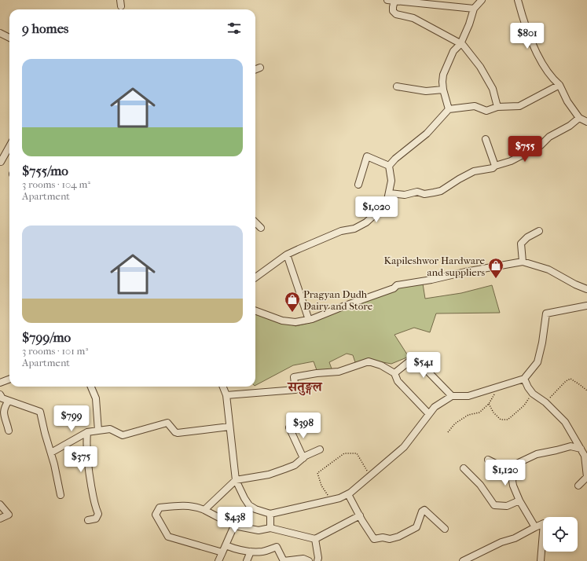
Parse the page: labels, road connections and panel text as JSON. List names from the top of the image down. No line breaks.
{"districts":["सतुङ्गल"],"places":{"shop":["Kapileshwor Hardware and suppliers","Pragyan Dudh Dairy and Store"]},"page":{"heading":"9 homes","price":["$801","$755","$1,020","$541","$799","$398","$375","$1,120","$438"],"list":[{"name":"$755/mo","note":"3 rooms · 104 m² · Apartment"},{"name":"$799/mo","note":"3 rooms · 101 m² · Apartment"}]}}
